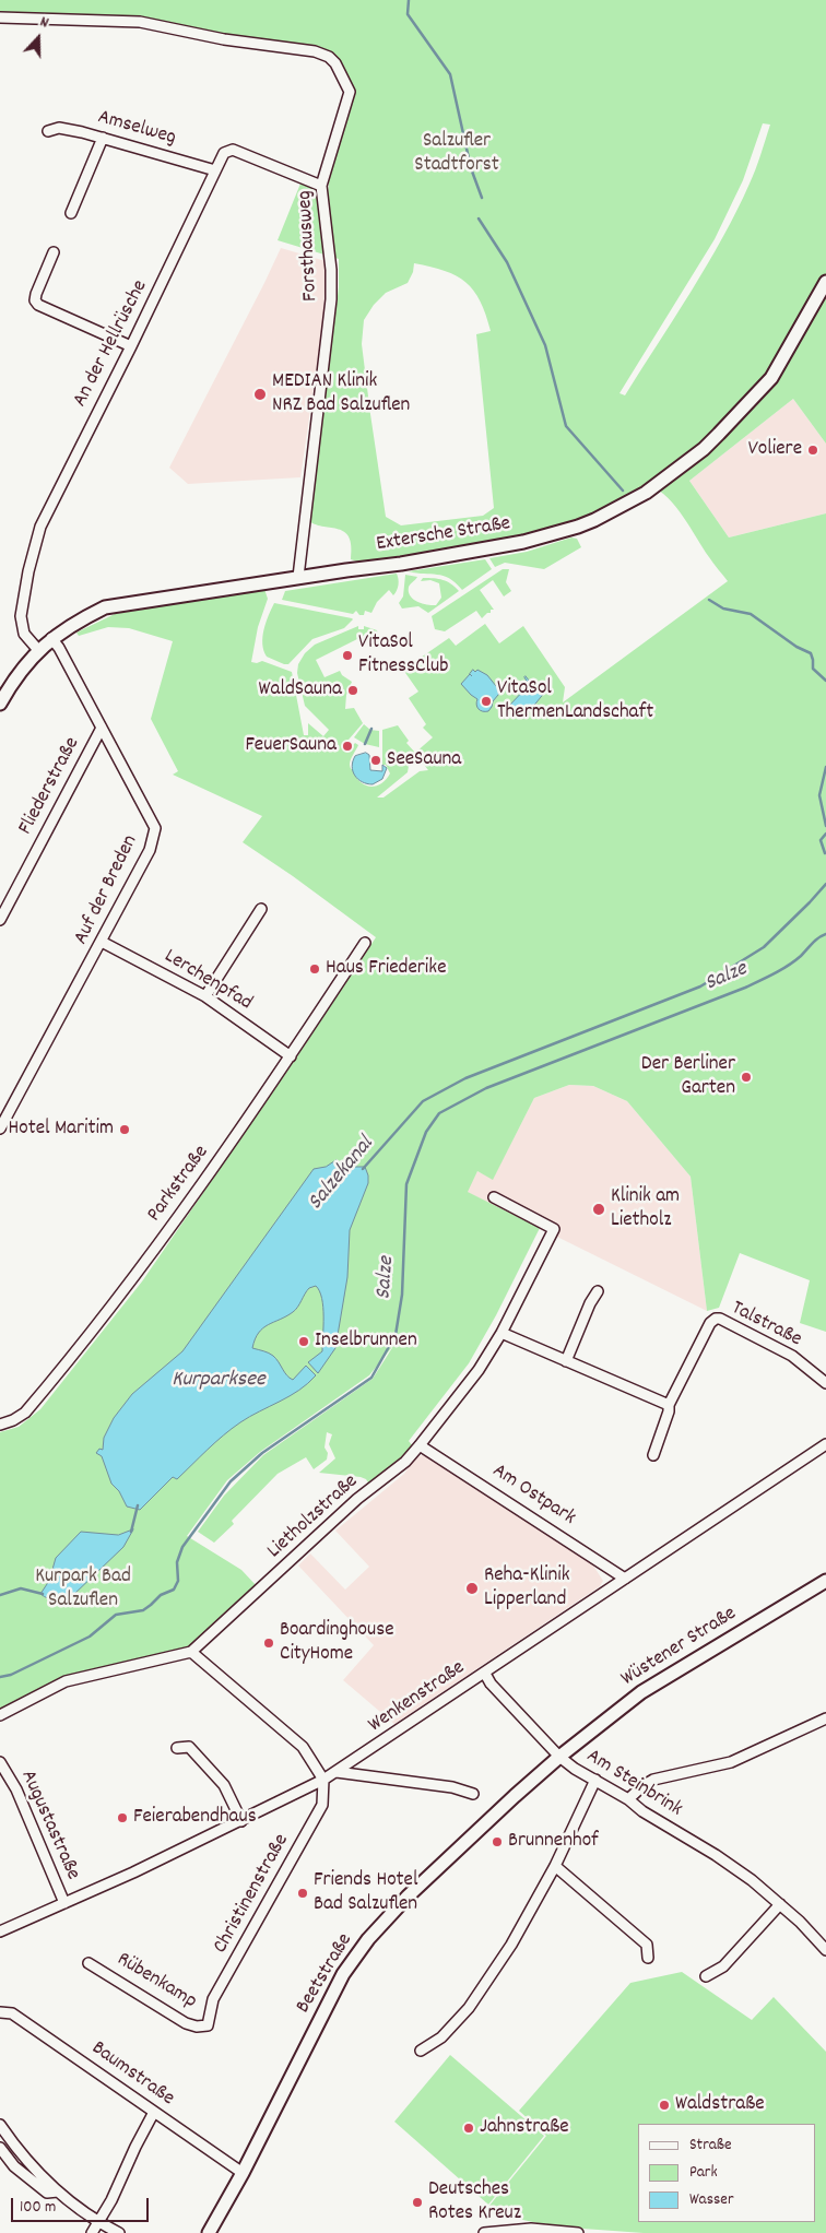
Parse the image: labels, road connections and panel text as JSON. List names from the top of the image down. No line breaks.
{"streets":{"main road":["Extersche Straße","Wüstener Straße","Beetstraße"],"street":["Amselweg","Forsthausweg","An der Hellrüsche","Fliederstraße","Auf der Breden","Lerchenpfad","Parkstraße","Talstraße","Am Ostpark","Lietholzstraße","Wenkenstraße","Am Steinbrink","Augustastraße","Christinenstraße","Rübenkamp","Baumstraße"]},"crossings":[["Amselweg","An der Hellrüsche"],["Forsthausweg","An der Hellrüsche"],["Forsthausweg","Extersche Straße"],["An der Hellrüsche","Extersche Straße"],["Extersche Straße","Auf der Breden"],["Fliederstraße","Auf der Breden"],["Auf der Breden","Lerchenpfad"],["Lerchenpfad","Parkstraße"],["Am Ostpark","Lietholzstraße"],["Am Ostpark","Wenkenstraße"],["Wüstener Straße","Am Steinbrink"],["Wüstener Straße","Beetstraße"],["Wenkenstraße","Am Steinbrink"],["Wenkenstraße","Augustastraße"],["Wenkenstraße","Christinenstraße"],["Am Steinbrink","Beetstraße"],["Christinenstraße","Rübenkamp"],["Beetstraße","Baumstraße"]],"water":["Salze","Salzekanal","Kurparksee"],"parks":["Salzufler Stadtforst","Kurpark Bad Salzuflen"],"places":["MEDIAN Klinik NRZ Bad Salzuflen","Voliere","VitaSol FitnessClub","WaldSauna","VitaSol ThermenLandschaft","FeuerSauna","SeeSauna","Haus Friederike","Der Berliner Garten","Hotel Maritim","Klinik am Lietholz","Inselbrunnen","Reha-Klinik Lipperland","Boardinghouse CityHome","Feierabendhaus","Brunnenhof","Friends Hotel Bad Salzuflen","Waldstraße","Jahnstraße","Deutsches Rotes Kreuz"],"legend":["Straße","Park","Wasser"],"scale_bar":"100 m","north":"top"}
